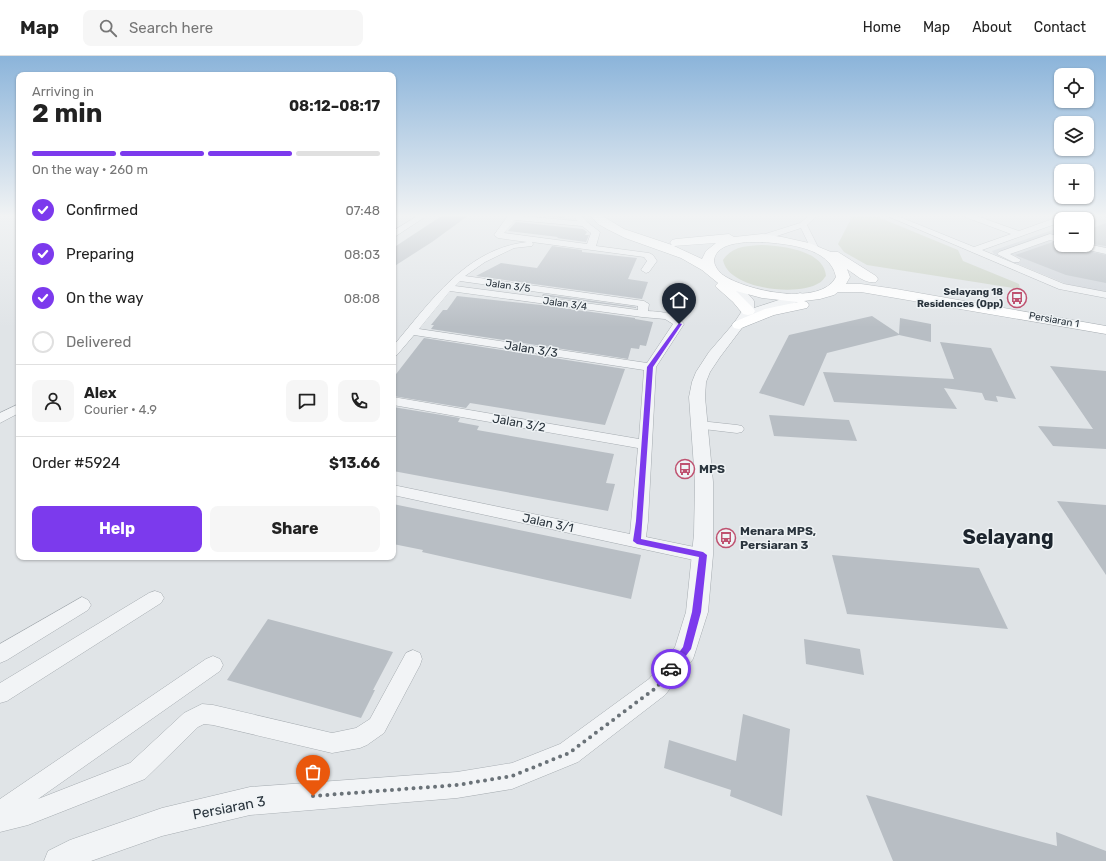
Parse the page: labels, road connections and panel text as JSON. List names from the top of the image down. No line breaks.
{"streets":{"main road":["Persiaran 1"],"street":["Jalan 3/5","Jalan 3/4","Jalan 3/3","Jalan 3/2","Jalan 3/1","Persiaran 3"]},"crossings":[["Jalan 3/5","Jalan 3/4"],["Jalan 3/4","Jalan 3/3"],["Jalan 3/1","Persiaran 3"]],"districts":["Selayang"],"places":{"bus stop":["Selayang 18 Residences (Opp)","MPS","Menara MPS, Persiaran 3"]},"page":{"header":"Map","search":"Search here","nav":["Home","Map","About","Contact"],"map_buttons":["+","−"],"heading":["2 min","Arriving in","08:12–08:17"],"panel":["Alex","Courier · 4.9","Order #5924","$13.66"],"bar":"On the way · 260 m","list":[["Confirmed","07:48"],["Preparing","08:03"],["On the way","08:08"],"Delivered"],"buttons":["Help","Share"]}}
